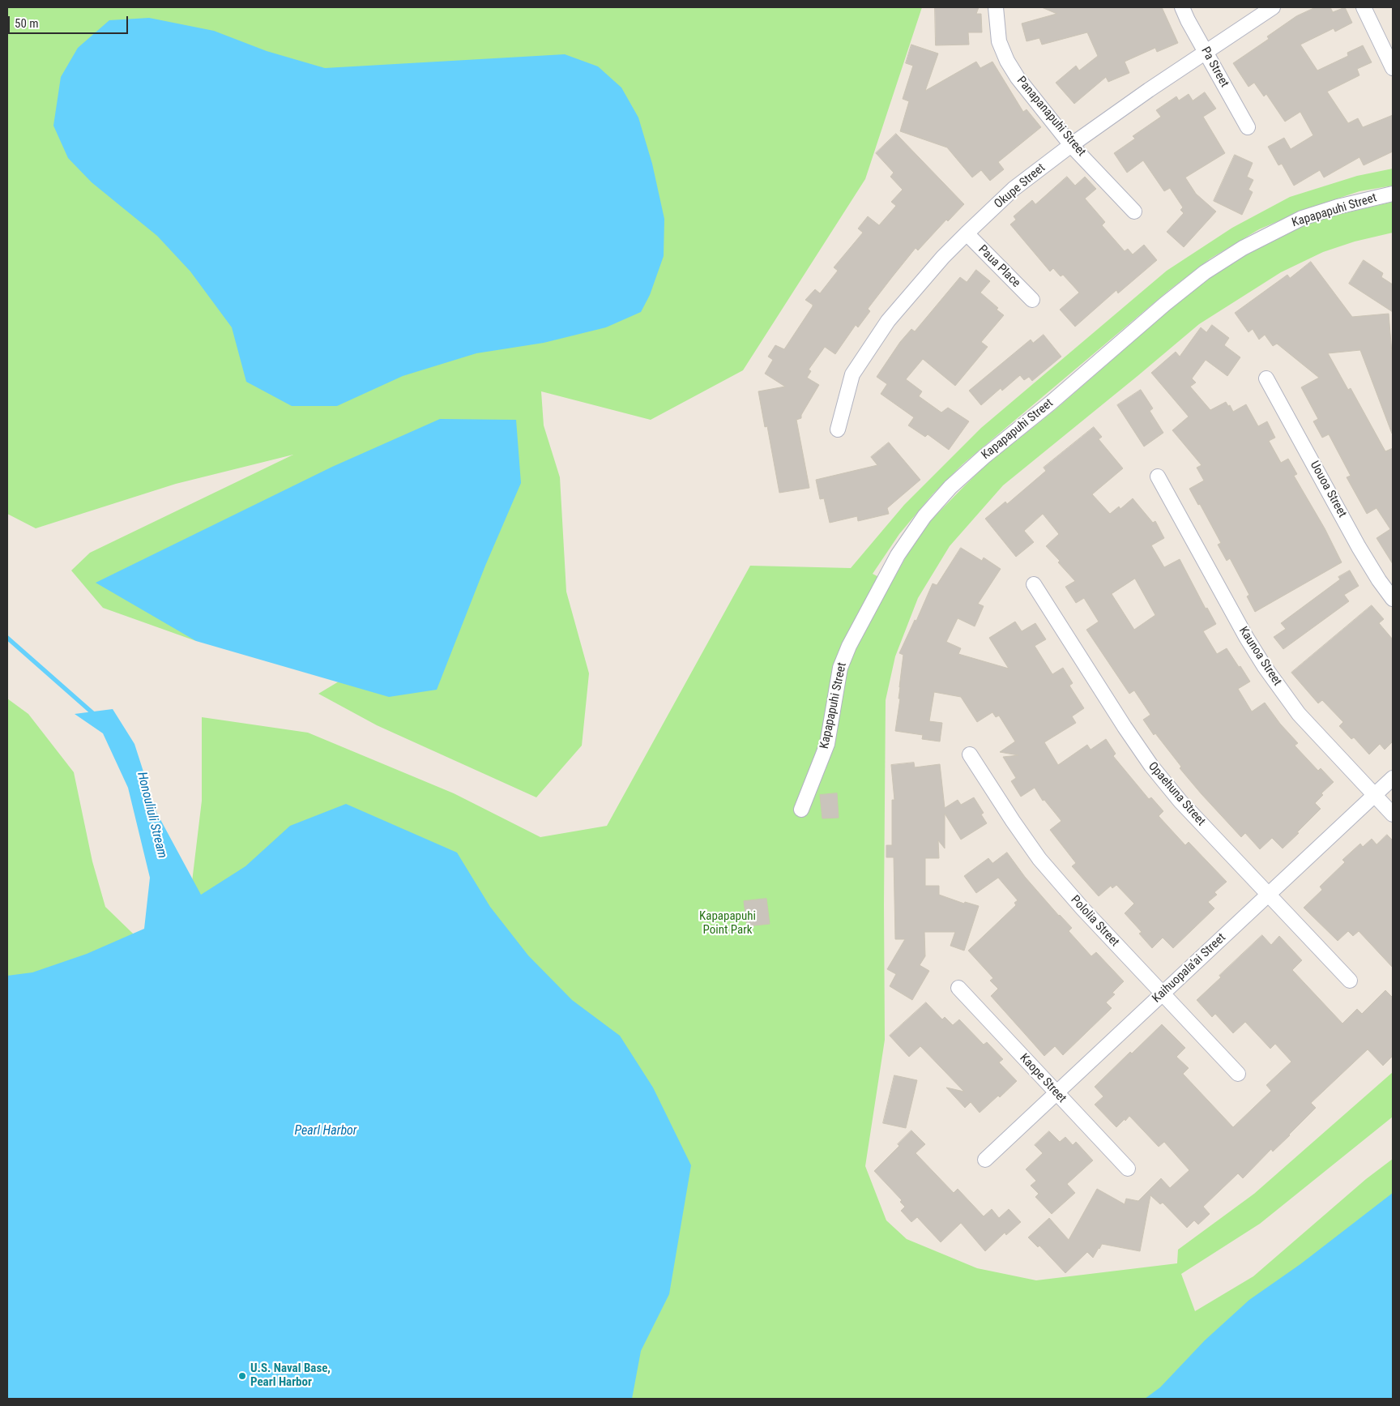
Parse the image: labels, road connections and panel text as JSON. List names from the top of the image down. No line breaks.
{"streets":{"street":["Pa Street","Panapanapuhi Street","Okupe Street","Kapapapuhi Street","Paua Place","Uouoa Street","Kaunoa Street","Opaehuna Street","Pololia Street","Kaihuopala'ai Street","Kaope Street"]},"crossings":[["Pa Street","Okupe Street"],["Panapanapuhi Street","Okupe Street"],["Okupe Street","Paua Place"],["Kaunoa Street","Kaihuopala'ai Street"],["Opaehuna Street","Kaihuopala'ai Street"],["Pololia Street","Kaihuopala'ai Street"],["Kaihuopala'ai Street","Kaope Street"]],"water":["Honouliuli Stream","Pearl Harbor"],"parks":["Kapapapuhi Point Park"],"places":["U.S. Naval Base, Pearl Harbor"],"scale_bar":"50 m"}
